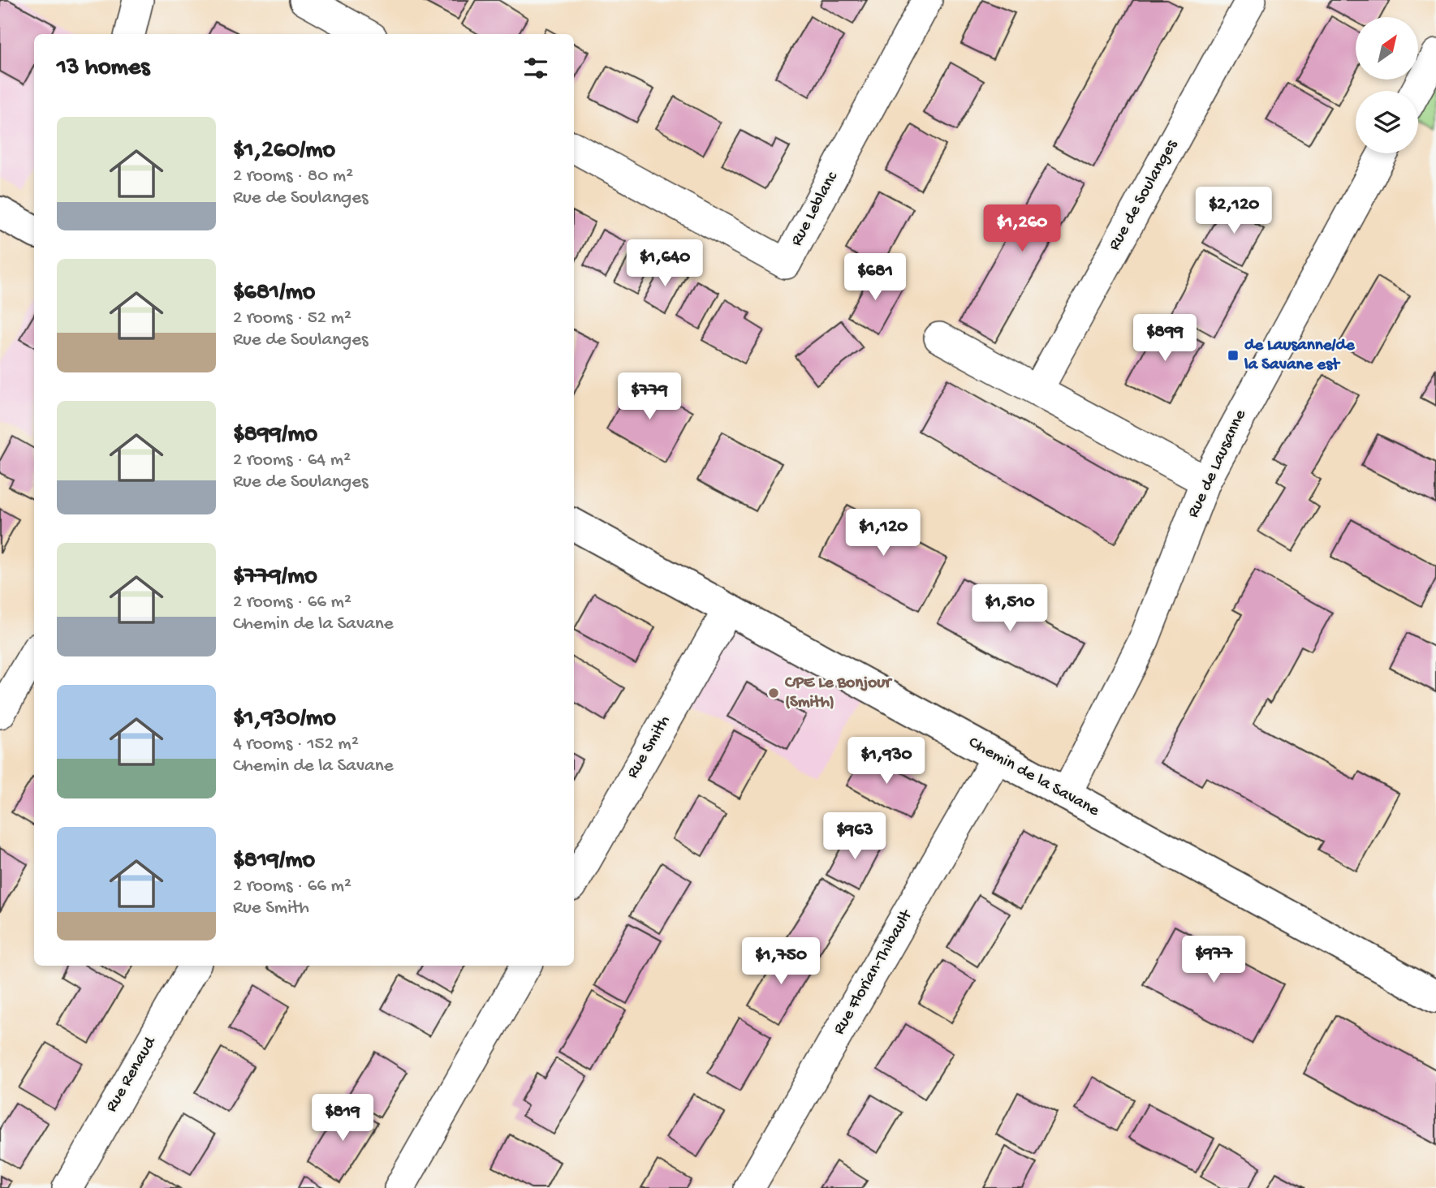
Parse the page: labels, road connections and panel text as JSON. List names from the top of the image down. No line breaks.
{"streets":{"street":["Rue de Soulanges","Rue Leblanc","Rue de Lausanne","Rue Smith","Chemin de la Savane","Rue Florian-Thibault","Rue Renaud"]},"crossings":[["Rue de Lausanne","Chemin de la Savane"],["Rue Smith","Chemin de la Savane"],["Chemin de la Savane","Rue Florian-Thibault"]],"places":{"transit":["de Lausanne/de la Savane est"],"other":["CPE Le Bonjour (Smith)"]},"north":"top right","page":{"heading":"13 homes","list":[{"name":"$1,260/mo","note":"2 rooms · 80 m² · Rue de Soulanges"},{"name":"$681/mo","note":"2 rooms · 52 m² · Rue de Soulanges"},{"name":"$899/mo","note":"2 rooms · 64 m² · Rue de Soulanges"},{"name":"$779/mo","note":"2 rooms · 66 m² · Chemin de la Savane"},{"name":"$1,930/mo","note":"4 rooms · 152 m² · Chemin de la Savane"},{"name":"$819/mo","note":"2 rooms · 66 m² · Rue Smith"}],"price":["$2,120","$1,260","$1,640","$681","$899","$779","$1,120","$1,510","$1,930","$963","$977","$1,750","$819"]}}
